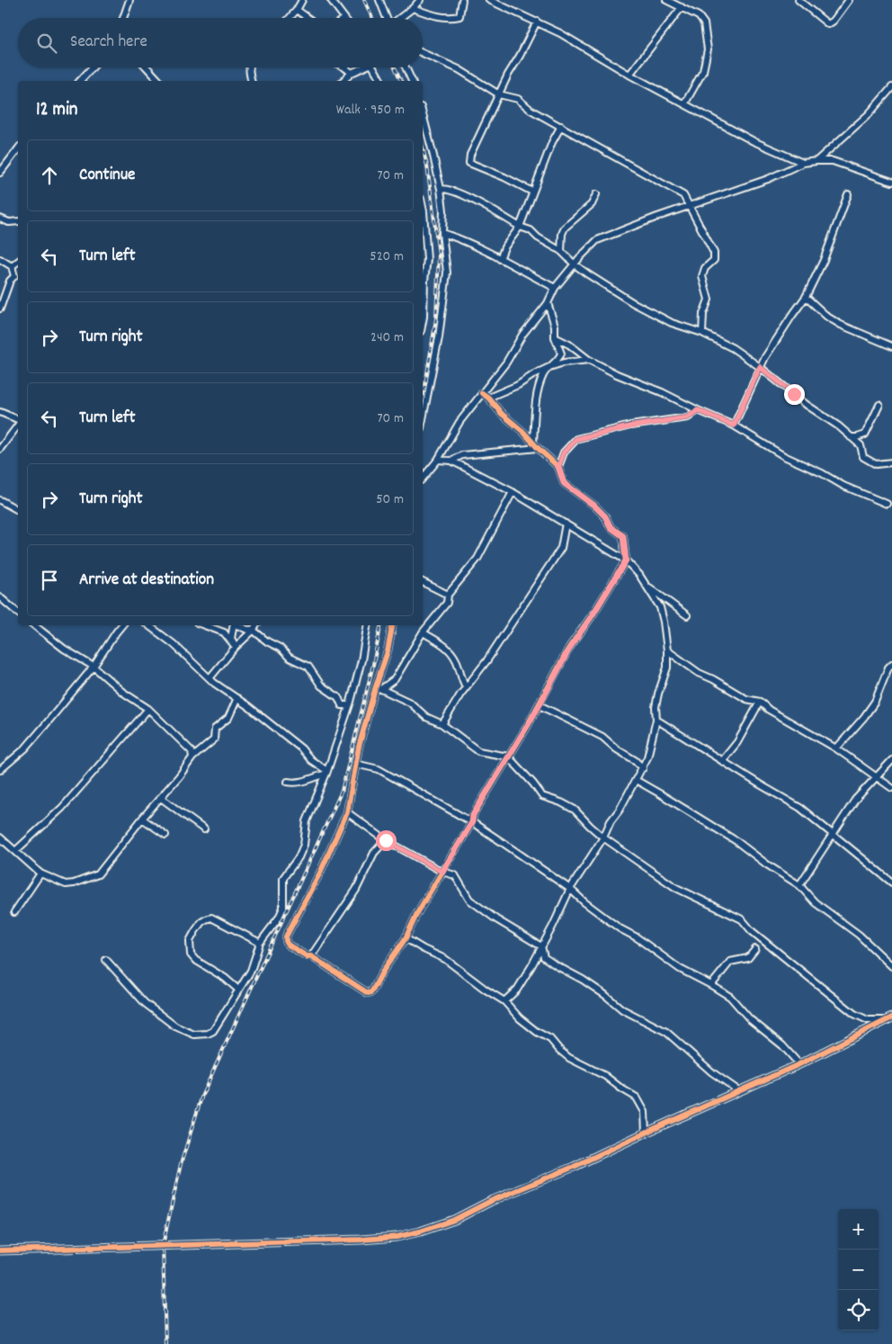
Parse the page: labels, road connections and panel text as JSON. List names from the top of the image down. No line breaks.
{"page":{"search":"Search here","heading":["12 min","Walk · 950 m"],"list":[["Continue","70 m"],["Turn left","520 m"],["Turn right","240 m"],["Turn left","70 m"],["Turn right","50 m"],"Arrive at destination"],"map_buttons":["+","−"]}}
